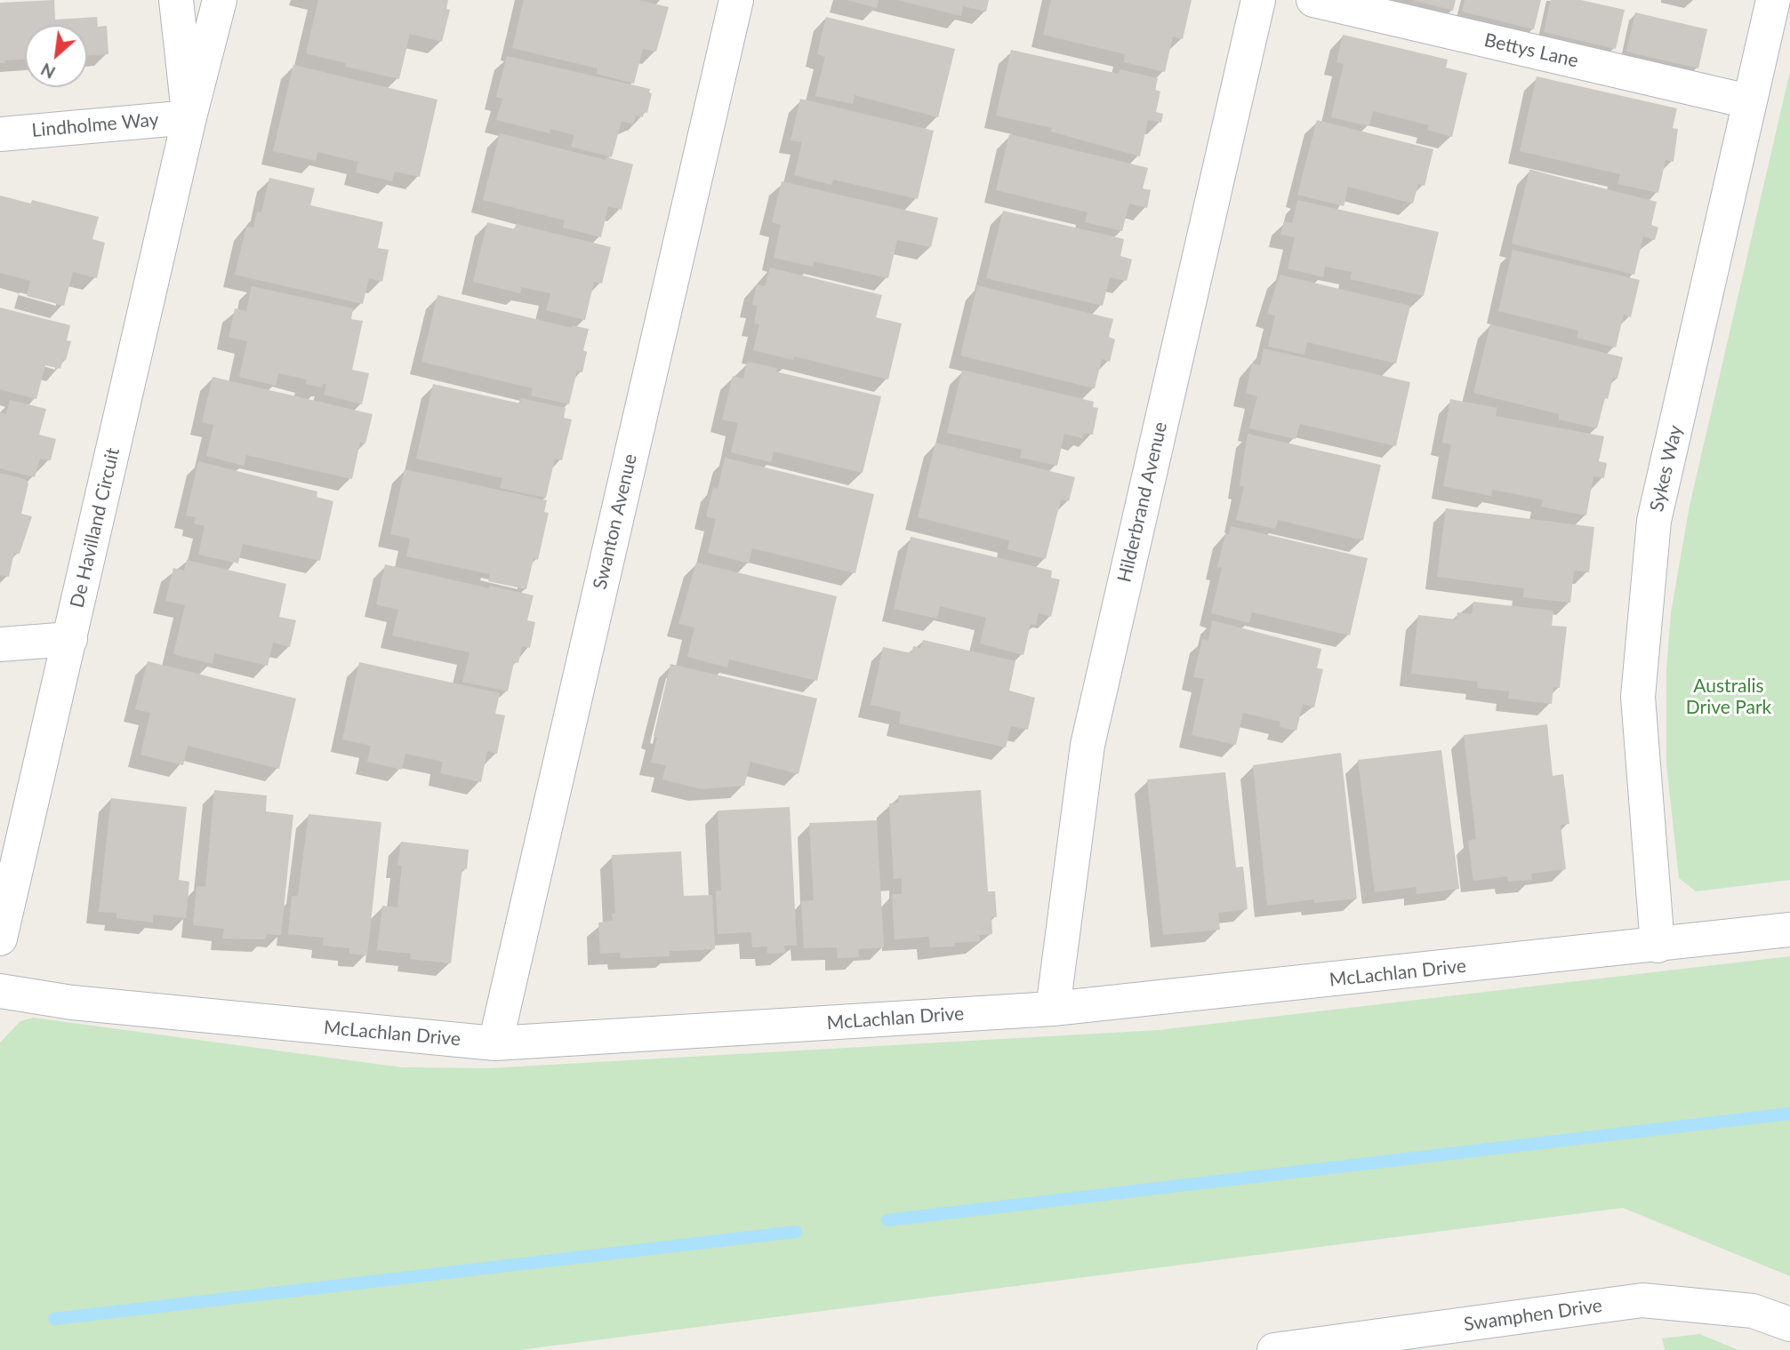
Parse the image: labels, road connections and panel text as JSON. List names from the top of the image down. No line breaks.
{"streets":{"street":["Bettys Lane","Lindholme Way","Sykes Way","Hilderbrand Avenue","Swanton Avenue","De Havilland Circuit","McLachlan Drive","Swamphen Drive"]},"crossings":[["Bettys Lane","Sykes Way"],["Lindholme Way","De Havilland Circuit"],["Sykes Way","McLachlan Drive"],["Hilderbrand Avenue","McLachlan Drive"],["Swanton Avenue","McLachlan Drive"]],"parks":["Australis Drive Park"],"north":"bottom left"}
